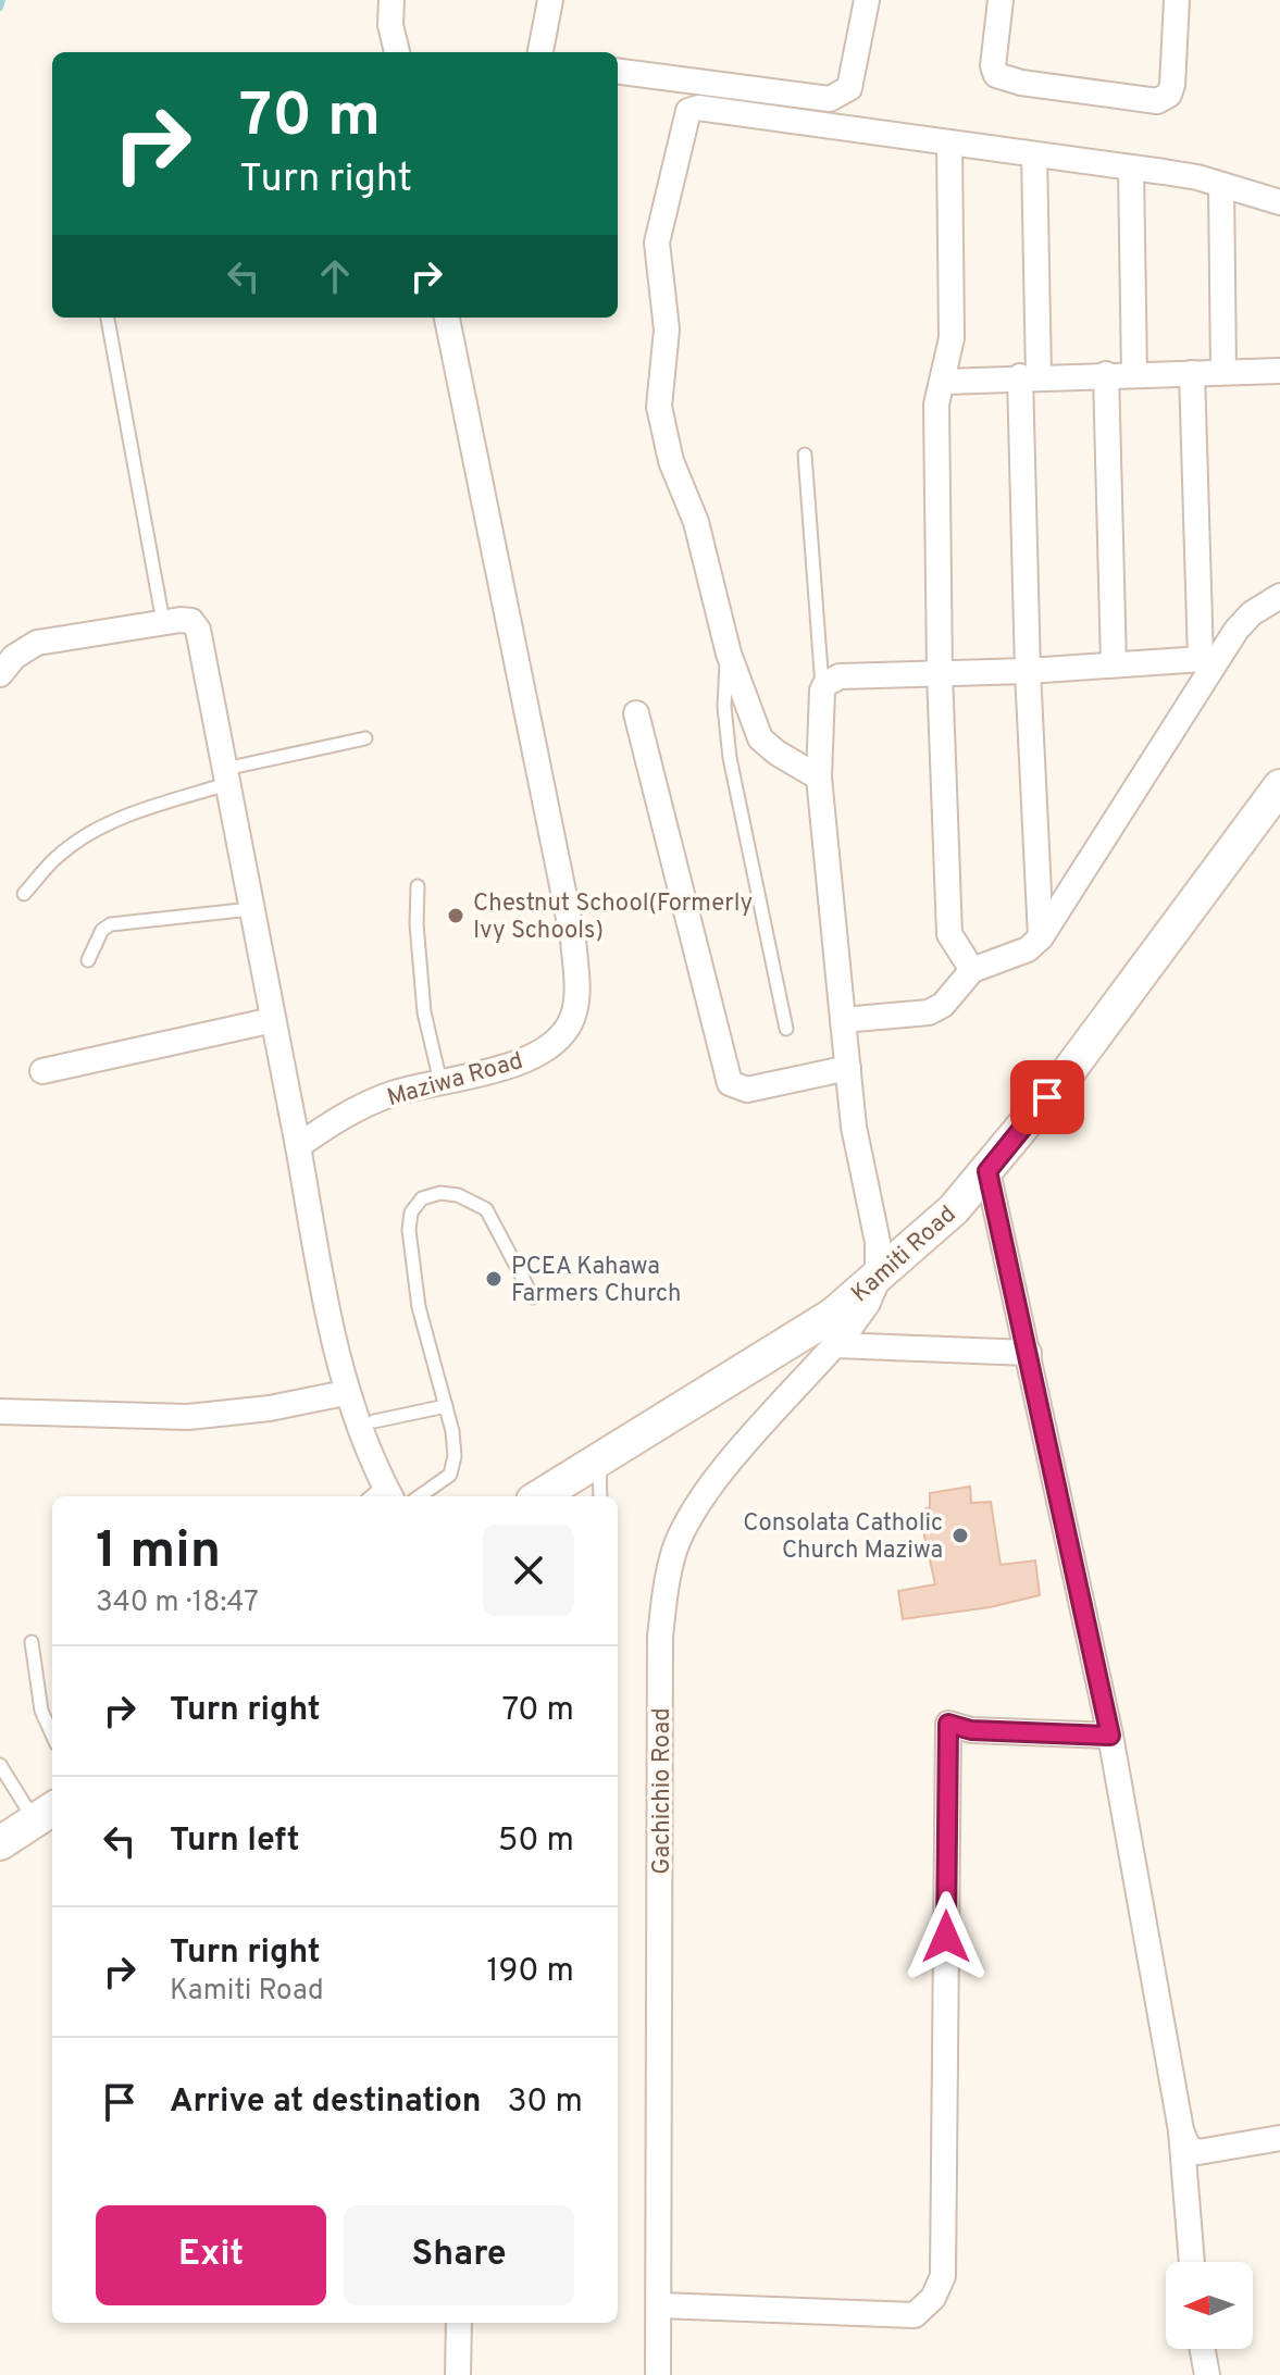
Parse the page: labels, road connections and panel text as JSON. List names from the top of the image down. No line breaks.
{"streets":{"main road":["Kamiti Road"],"street":["Maziwa Road","Gachichio Road"]},"crossings":[["Kamiti Road","Gachichio Road"]],"places":["Chestnut School(Formerly Ivy Schools)","PCEA Kahawa Farmers Church","Consolata Catholic Church Maziwa"],"north":"left","page":{"turn":["70 m","Turn right"],"heading":["1 min","340 m · 18:47"],"list":[{"name":"Turn right","value":"70 m"},{"name":"Turn left","value":"50 m"},{"name":"Turn right","note":"Kamiti Road","value":"190 m"},{"name":"Arrive at destination","value":"30 m"}],"buttons":["Exit","Share"]}}
